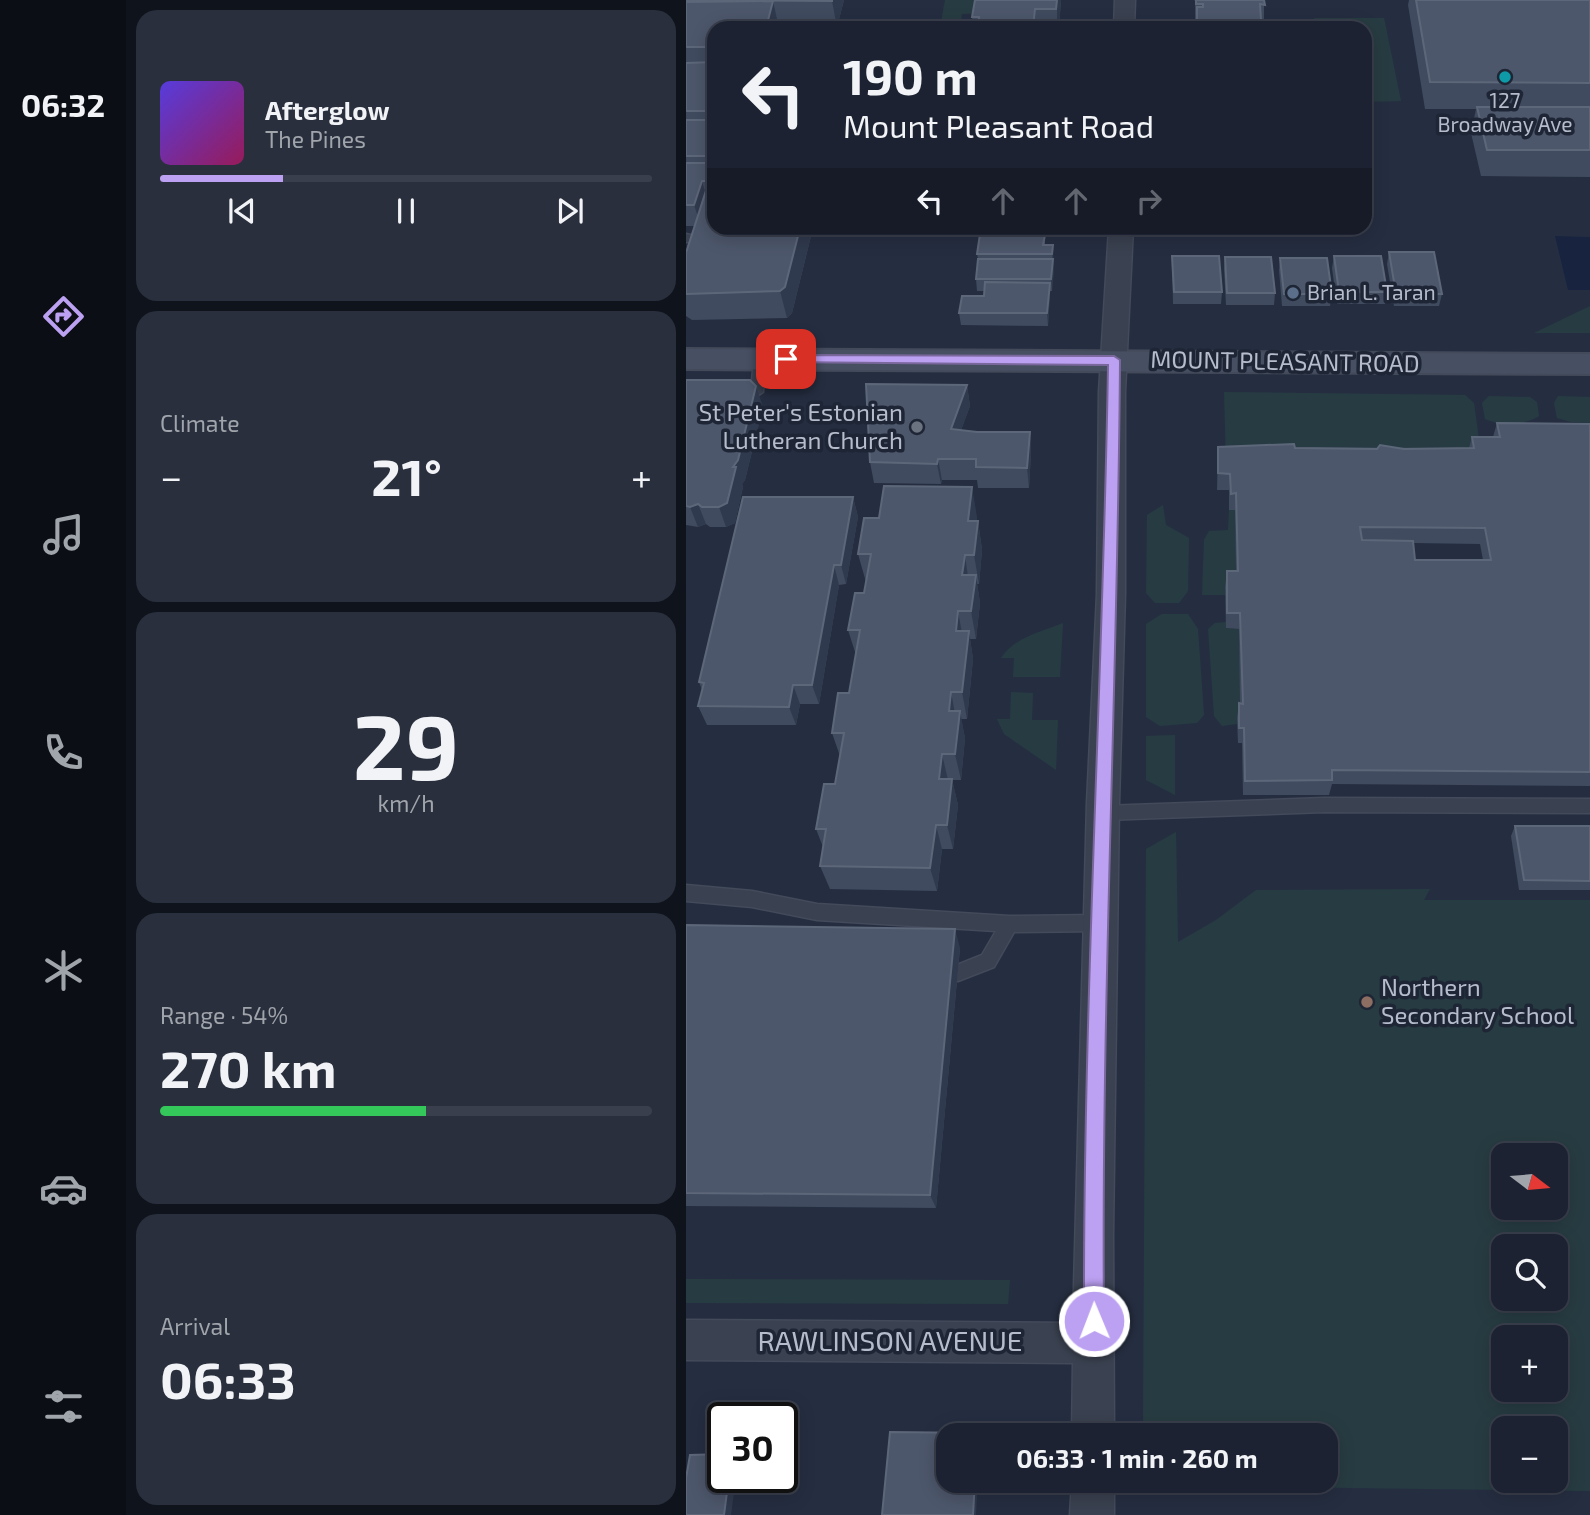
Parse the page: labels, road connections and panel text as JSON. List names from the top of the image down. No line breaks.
{"streets":{"main road":["MOUNT PLEASANT ROAD"],"street":["RAWLINSON AVENUE"]},"places":["127 Broadway Ave","Brian L. Taran","St Peter's Estonian Lutheran Church","Northern Secondary School"],"north":"right","page":{"tabs":"06:32","turn":["190 m","Mount Pleasant Road"],"song":["Afterglow","The Pines"],"tile":["Climate",["29","km/h"],["Range · 54%","270 km"],["Arrival","06:33"]],"heat":["−","21°","+"],"map_buttons":["+","−"],"limit":"30","trip":"06:33 · 1 min · 260 m"}}
